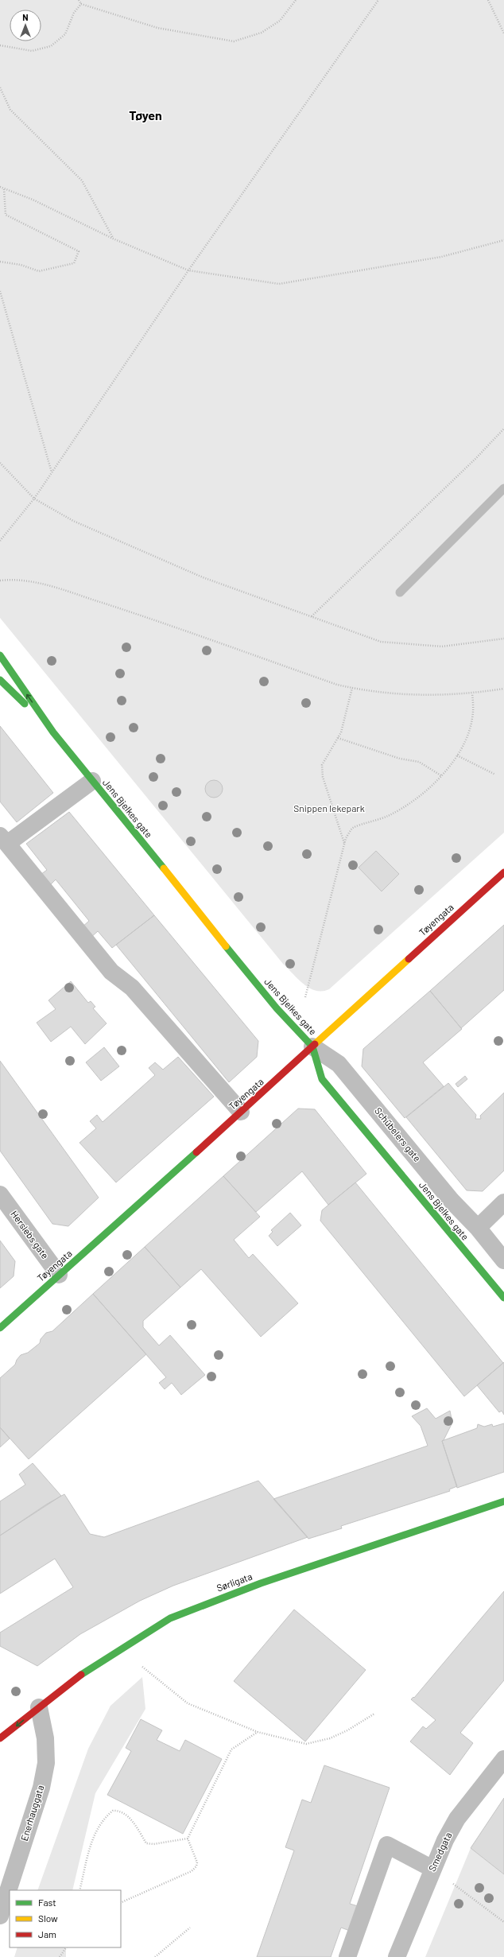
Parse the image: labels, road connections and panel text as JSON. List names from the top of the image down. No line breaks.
{"streets":{"street":["Jens Bjelkes gate","Tøyengata","Schübelers gate","Herslebs gate","Sørligata","Enerhauggata","Smedgata"]},"crossings":[["Jens Bjelkes gate","Tøyengata"],["Jens Bjelkes gate","Schübelers gate"],["Tøyengata","Schübelers gate"],["Tøyengata","Herslebs gate"],["Sørligata","Enerhauggata"]],"districts":["Tøyen"],"parks":["Snippen lekepark"],"legend":["Fast","Slow","Jam"],"north":"top"}
